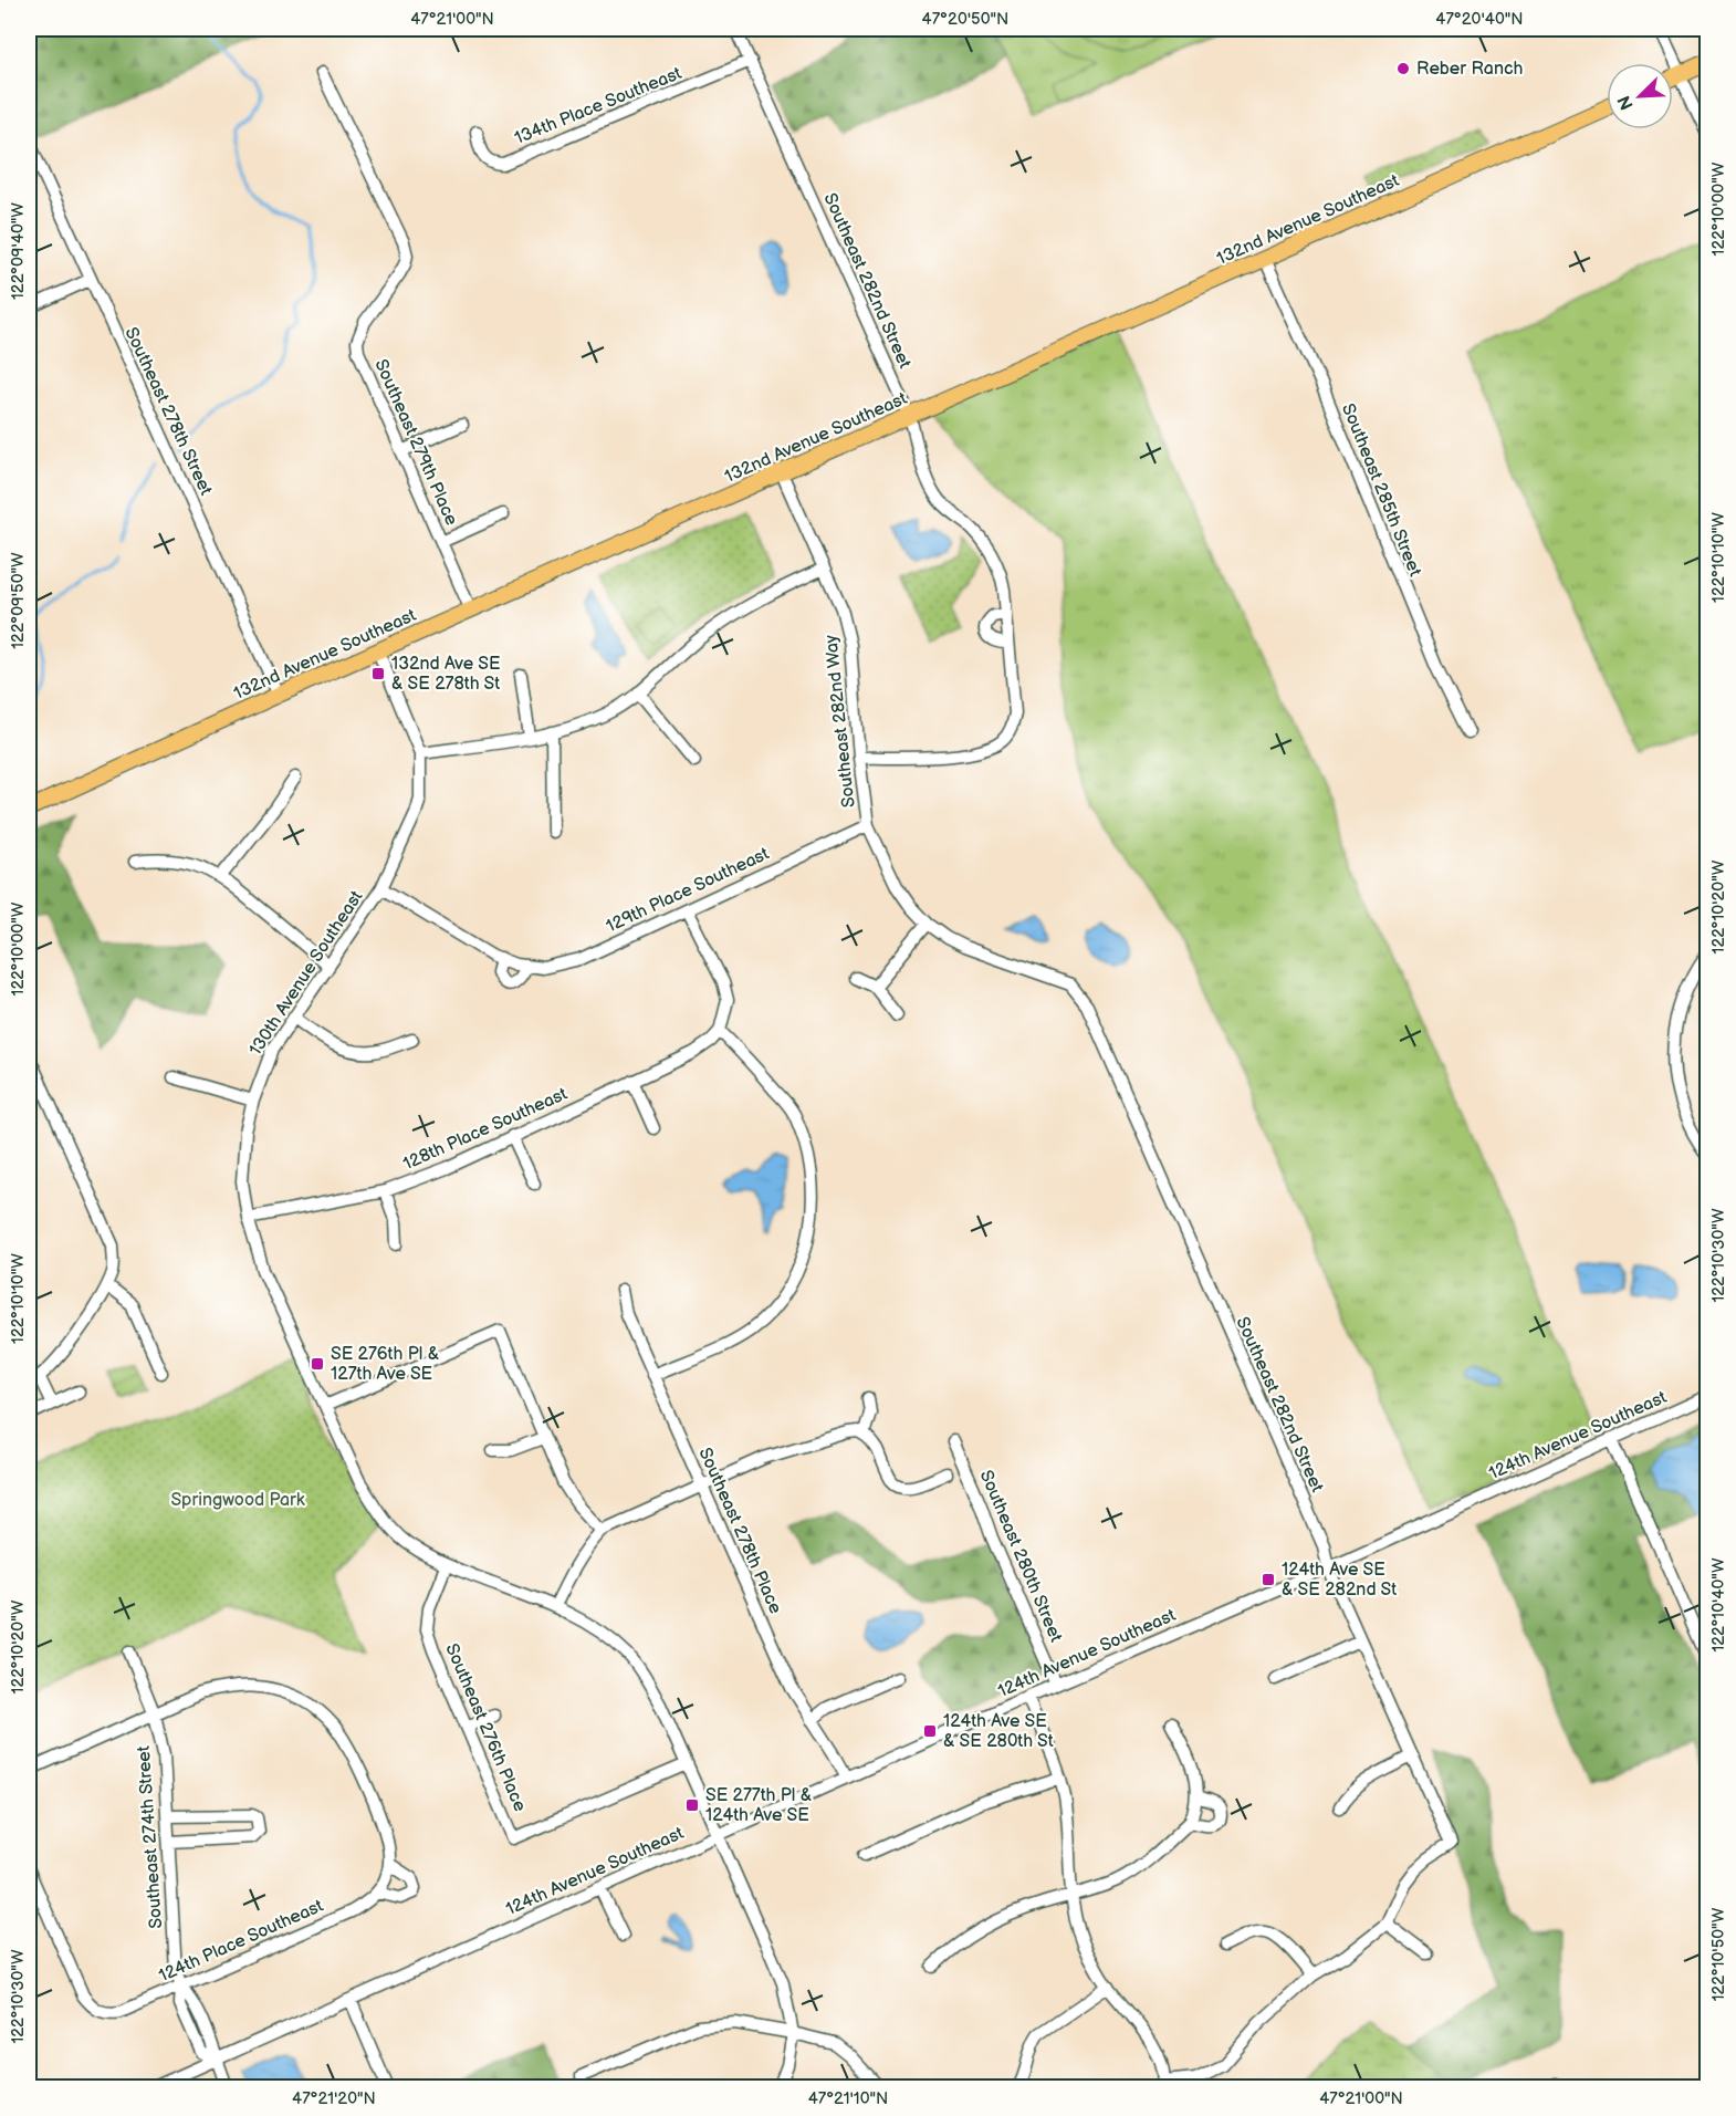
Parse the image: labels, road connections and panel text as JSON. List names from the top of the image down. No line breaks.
{"streets":{"main road":["132nd Avenue Southeast"],"street":["134th Place Southeast","Southeast 282nd Street","Southeast 278th Street","Southeast 279th Place","Southeast 285th Street","Southeast 282nd Way","129th Place Southeast","130th Avenue Southeast","128th Place Southeast","124th Avenue Southeast","Southeast 278th Place","Southeast 280th Street","Southeast 276th Place","Southeast 274th Street","124th Place Southeast"]},"crossings":[["134th Place Southeast","Southeast 282nd Street"],["132nd Avenue Southeast","Southeast 282nd Street"],["132nd Avenue Southeast","Southeast 278th Street"],["132nd Avenue Southeast","Southeast 279th Place"],["132nd Avenue Southeast","Southeast 285th Street"],["132nd Avenue Southeast","Southeast 282nd Way"],["Southeast 282nd Street","Southeast 282nd Way"],["Southeast 282nd Street","124th Avenue Southeast"],["Southeast 282nd Way","129th Place Southeast"],["130th Avenue Southeast","128th Place Southeast"],["124th Avenue Southeast","Southeast 278th Place"],["124th Avenue Southeast","Southeast 280th Street"],["124th Avenue Southeast","Southeast 274th Street"],["Southeast 274th Street","124th Place Southeast"]],"parks":["Springwood Park"],"places":{"other":["Reber Ranch"],"transit":["132nd Ave SE & SE 278th St","SE 276th Pl & 127th Ave SE","124th Ave SE & SE 282nd St","124th Ave SE & SE 280th St","SE 277th Pl & 124th Ave SE"]},"north":"bottom left","coordinates":["47°21'00\"N","47°20'50\"N","47°20'40\"N","122°10'00\"W","122°09'40\"W","122°10'10\"W","122°09'50\"W","122°10'20\"W","122°10'30\"W","122°10'40\"W","122°10'50\"W","47°21'20\"N","47°21'10\"N"]}
